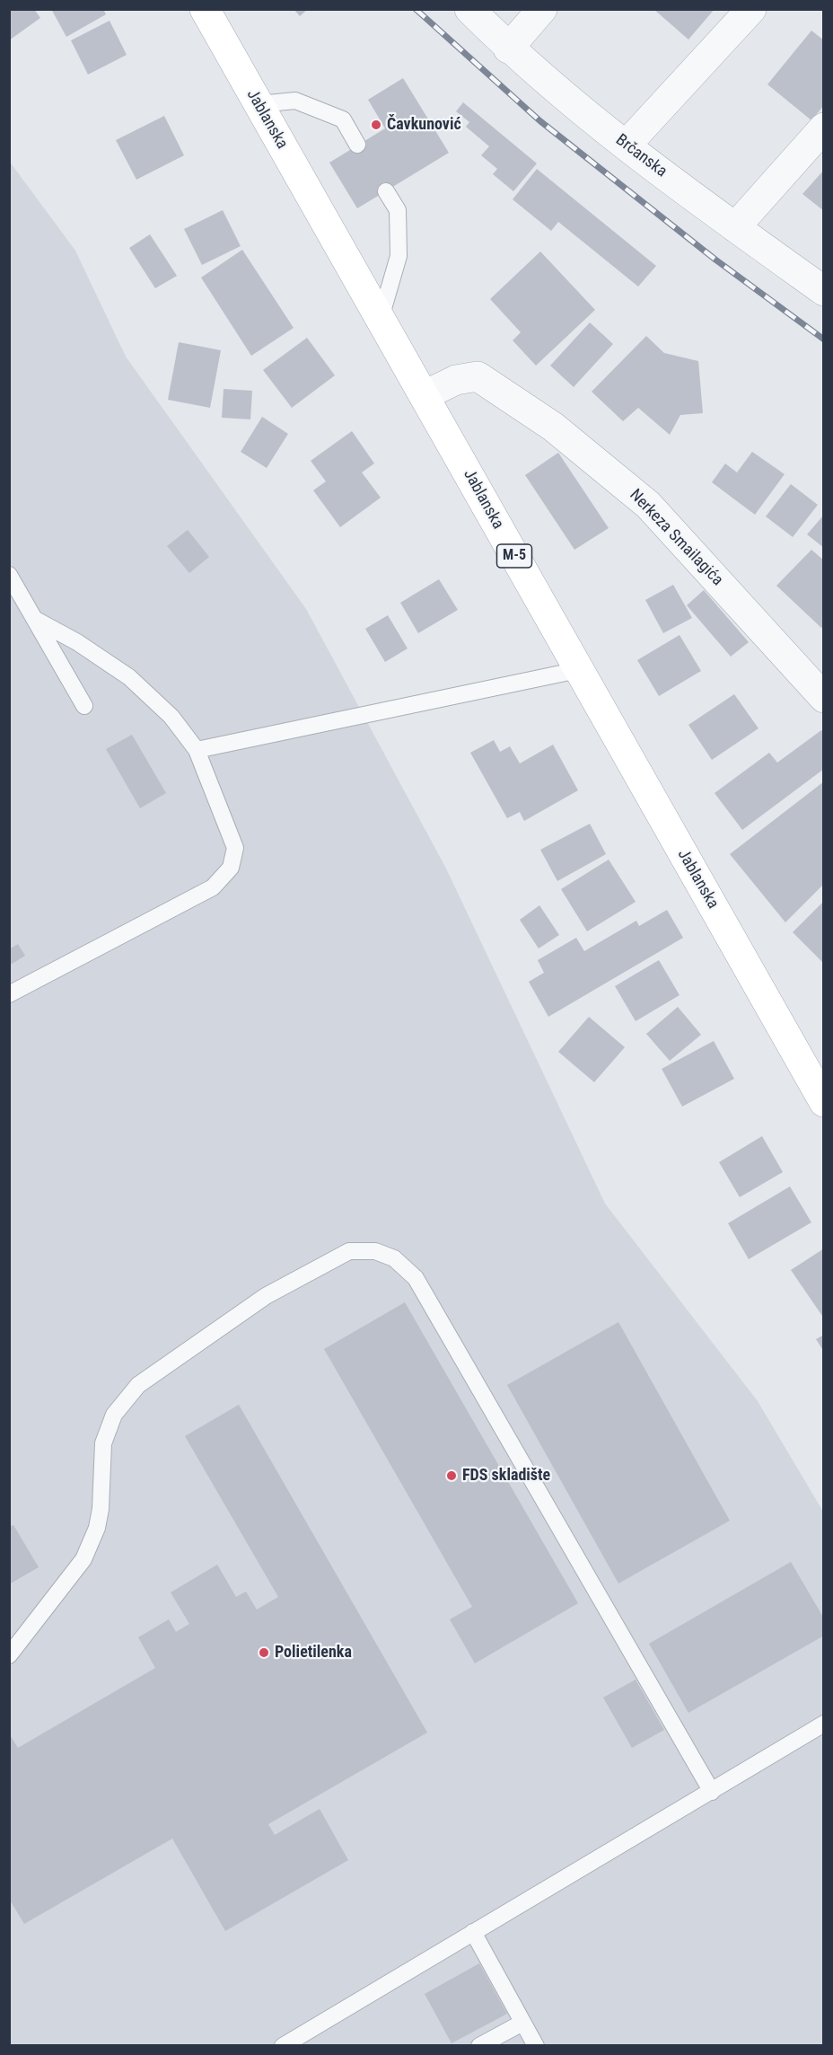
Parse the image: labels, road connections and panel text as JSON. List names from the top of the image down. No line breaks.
{"streets":{"main road":["Jablanska","M-5"],"street":["Brčanska","Nerkeza Smailagića"]},"crossings":[["Jablanska","Nerkeza Smailagića"]],"places":["Čavkunović","FDS skladište","Polietilenka"]}
